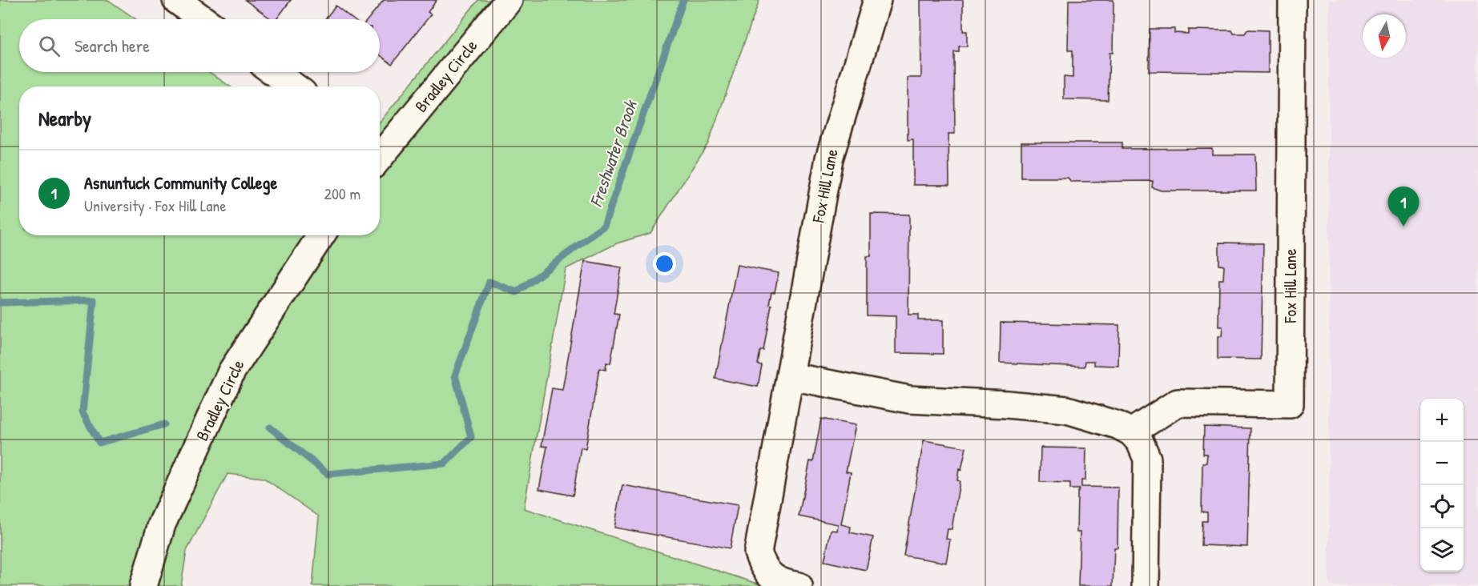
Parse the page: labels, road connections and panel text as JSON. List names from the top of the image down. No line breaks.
{"streets":{"street":["Bradley Circle","Fox Hill Lane"]},"water":["Freshwater Brook"],"north":"bottom","page":{"search":"Search here","heading":"Nearby","list":[{"mark":"1","name":"Asnuntuck Community College","note":"University · Fox Hill Lane","value":"200 m"}],"pins":"1","map_buttons":["+","−"]}}
